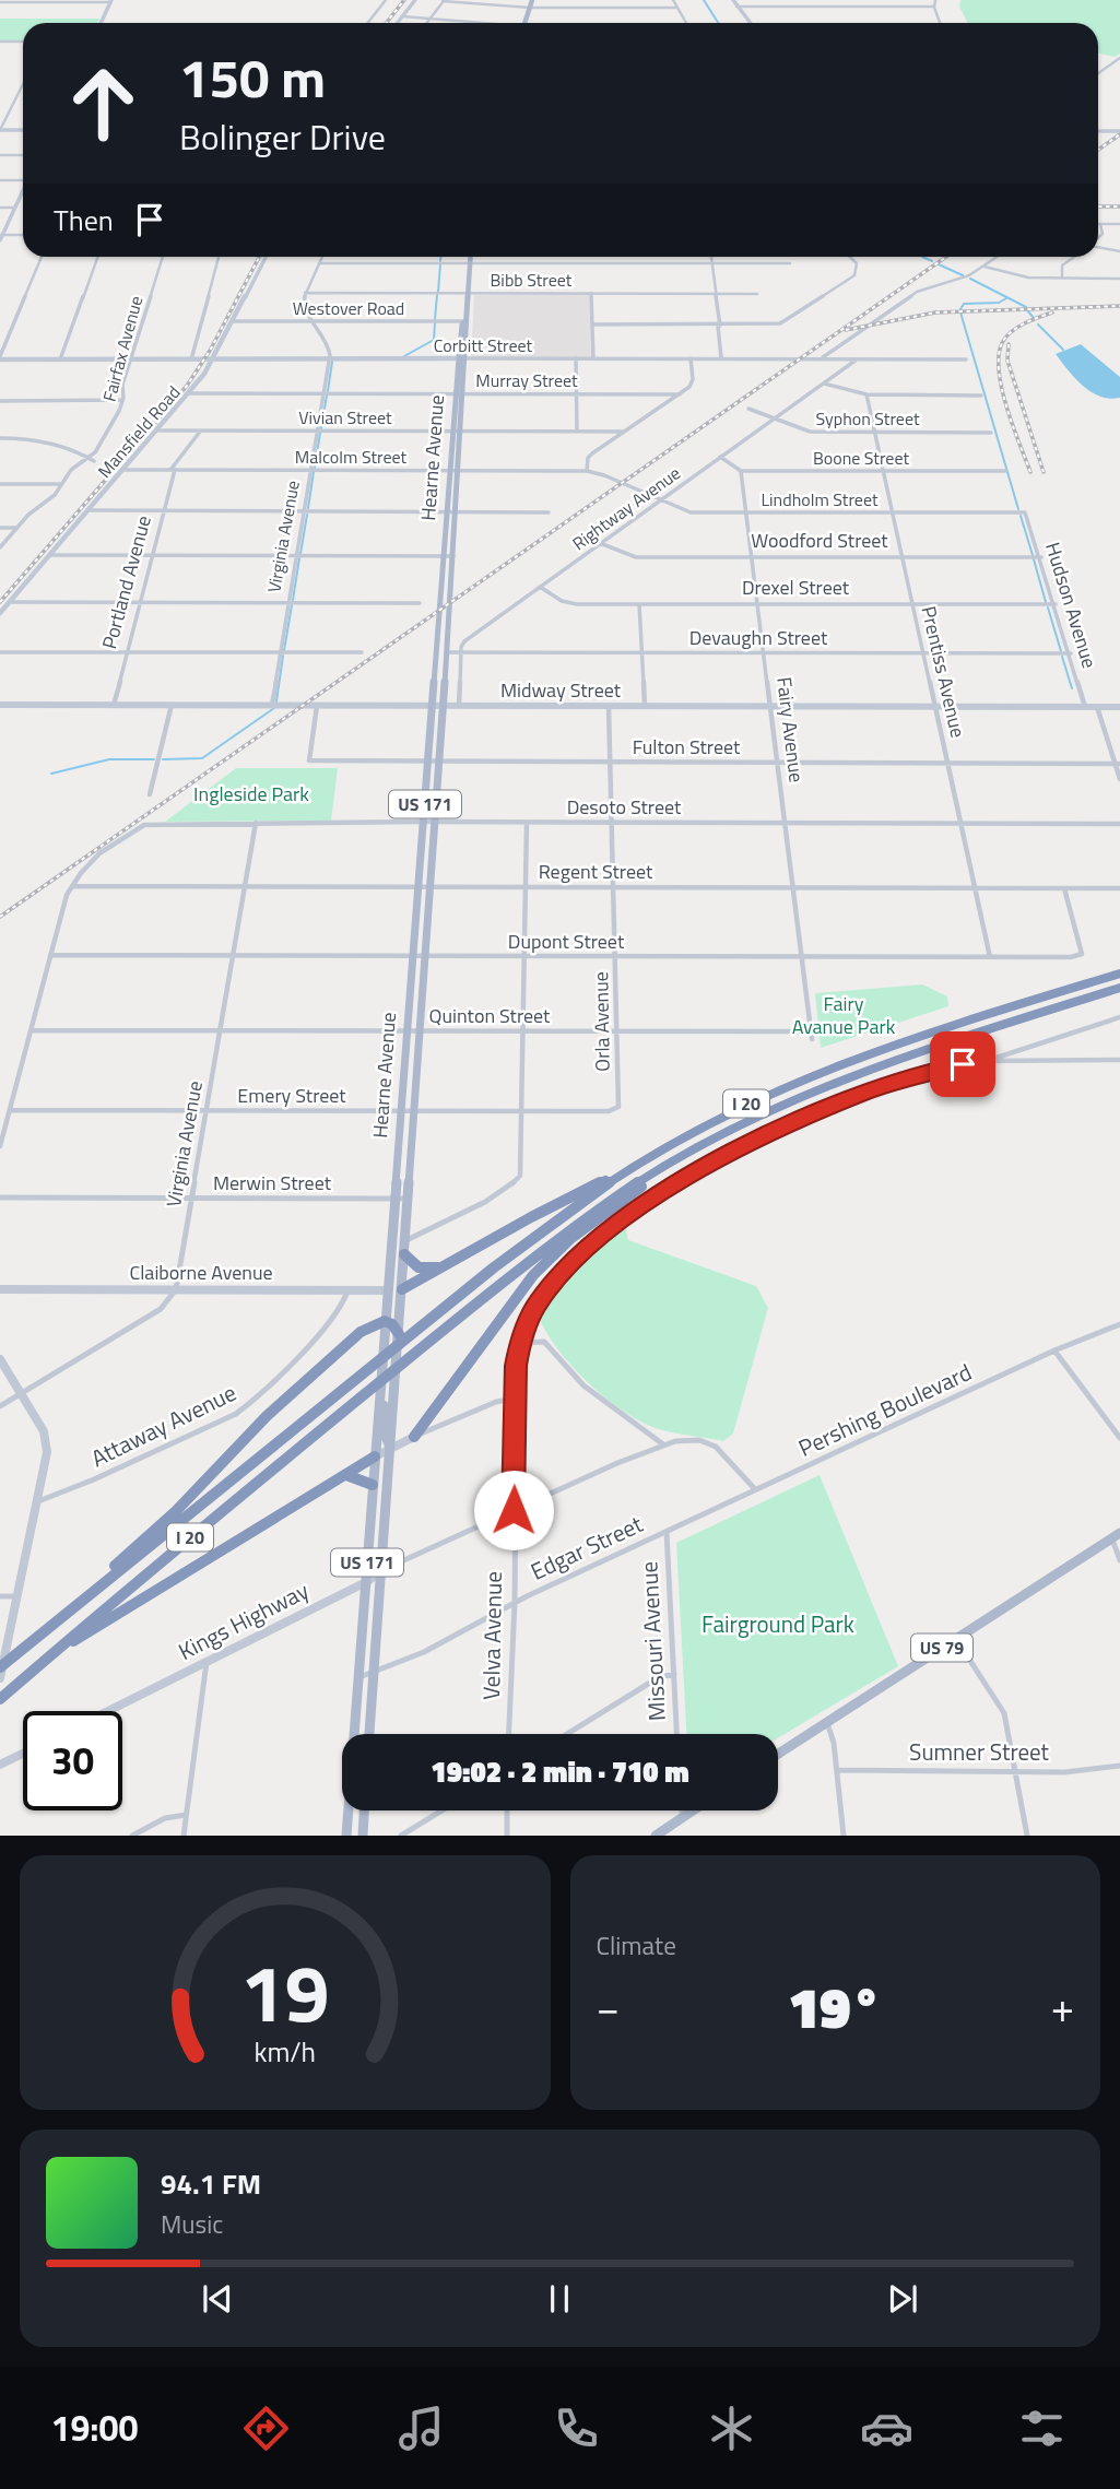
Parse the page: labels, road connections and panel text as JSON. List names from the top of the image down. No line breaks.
{"streets":{"highway":["I 20"],"main road":["Hearne Avenue","US 171","Claiborne Avenue","US 79"],"street":["Bibb Street","Westover Road","Corbitt Street","Fairfax Avenue","Murray Street","Vivian Street","Syphon Street","Mansfield Road","Malcolm Street","Boone Street","Lindholm Street","Rightway Avenue","Virginia Avenue","Woodford Street","Portland Avenue","Drexel Street","Hudson Avenue","Devaughn Street","Prentiss Avenue","Midway Street","Fairy Avenue","Fulton Street","Desoto Street","Regent Street","Dupont Street","Quinton Street","Orla Avenue","Emery Street","Merwin Street","Pershing Boulevard","Attaway Avenue","Edgar Street","Kings Highway","Velva Avenue","Missouri Avenue","Sumner Street"]},"crossings":[["Bibb Street","Hearne Avenue"],["Westover Road","Mansfield Road"],["Westover Road","Hearne Avenue"],["Corbitt Street","Fairfax Avenue"],["Corbitt Street","Mansfield Road"],["Corbitt Street","Hearne Avenue"],["Corbitt Street","Rightway Avenue"],["Corbitt Street","Virginia Avenue"],["Murray Street","Mansfield Road"],["Murray Street","Hearne Avenue"],["Murray Street","Virginia Avenue"],["Vivian Street","Mansfield Road"],["Vivian Street","Hearne Avenue"],["Vivian Street","Virginia Avenue"],["Syphon Street","Rightway Avenue"],["Syphon Street","Prentiss Avenue"],["Mansfield Road","Malcolm Street"],["Malcolm Street","Hearne Avenue"],["Malcolm Street","Lindholm Street"],["Malcolm Street","Virginia Avenue"],["Malcolm Street","Portland Avenue"],["Hearne Avenue","Devaughn Street"],["Hearne Avenue","Midway Street"],["Hearne Avenue","Fulton Street"],["Hearne Avenue","Desoto Street"],["Hearne Avenue","Regent Street"],["Hearne Avenue","Dupont Street"],["Hearne Avenue","Quinton Street"],["Hearne Avenue","Emery Street"],["Hearne Avenue","Merwin Street"],["Hearne Avenue","Claiborne Avenue"],["Hearne Avenue","Edgar Street"],["Hearne Avenue","Kings Highway"],["Boone Street","Prentiss Avenue"],["Boone Street","Fairy Avenue"],["Lindholm Street","Rightway Avenue"],["Lindholm Street","Hudson Avenue"],["Lindholm Street","Prentiss Avenue"],["Lindholm Street","Fairy Avenue"],["Rightway Avenue","Woodford Street"],["Rightway Avenue","Drexel Street"],["Rightway Avenue","Devaughn Street"],["Virginia Avenue","Midway Street"],["Virginia Avenue","Desoto Street"],["Virginia Avenue","Regent Street"],["Virginia Avenue","Dupont Street"],["Virginia Avenue","Quinton Street"],["Virginia Avenue","Emery Street"],["Virginia Avenue","Merwin Street"],["Virginia Avenue","Claiborne Avenue"],["Woodford Street","Hudson Avenue"],["Woodford Street","Prentiss Avenue"],["Woodford Street","Fairy Avenue"],["Portland Avenue","Midway Street"],["Drexel Street","Hudson Avenue"],["Drexel Street","Prentiss Avenue"],["Drexel Street","Fairy Avenue"],["Hudson Avenue","Devaughn Street"],["Hudson Avenue","Midway Street"],["Devaughn Street","Prentiss Avenue"],["Devaughn Street","Fairy Avenue"],["Prentiss Avenue","Midway Street"],["Prentiss Avenue","Fulton Street"],["Prentiss Avenue","Desoto Street"],["Prentiss Avenue","Regent Street"],["Prentiss Avenue","Dupont Street"],["Midway Street","Fairy Avenue"],["Midway Street","Fulton Street"],["Midway Street","Orla Avenue"],["Fairy Avenue","Fulton Street"],["Fairy Avenue","Desoto Street"],["Fairy Avenue","Regent Street"],["Fairy Avenue","Dupont Street"],["Fairy Avenue","Quinton Street"],["Fulton Street","Orla Avenue"],["Desoto Street","Regent Street"],["Desoto Street","Orla Avenue"],["Regent Street","Dupont Street"],["Regent Street","Orla Avenue"],["Dupont Street","Orla Avenue"],["Quinton Street","Orla Avenue"],["Orla Avenue","Emery Street"],["Claiborne Avenue","Attaway Avenue"],["Pershing Boulevard","Edgar Street"],["Pershing Boulevard","Kings Highway"],["Pershing Boulevard","Missouri Avenue"],["Edgar Street","Velva Avenue"],["Edgar Street","Missouri Avenue"],["Kings Highway","Velva Avenue"]],"parks":["Ingleside Park","Fairy Avanue Park","Fairground Park"],"page":{"turn":["150 m","Bolinger Drive"],"then":"Then","limit":"30","trip":"19:02 · 2 min · 710 m","tile":"Climate","heat":["−","19°","+"],"song":["94.1 FM","Music"],"tabs":"19:00","gauge":["19","km/h"]}}
